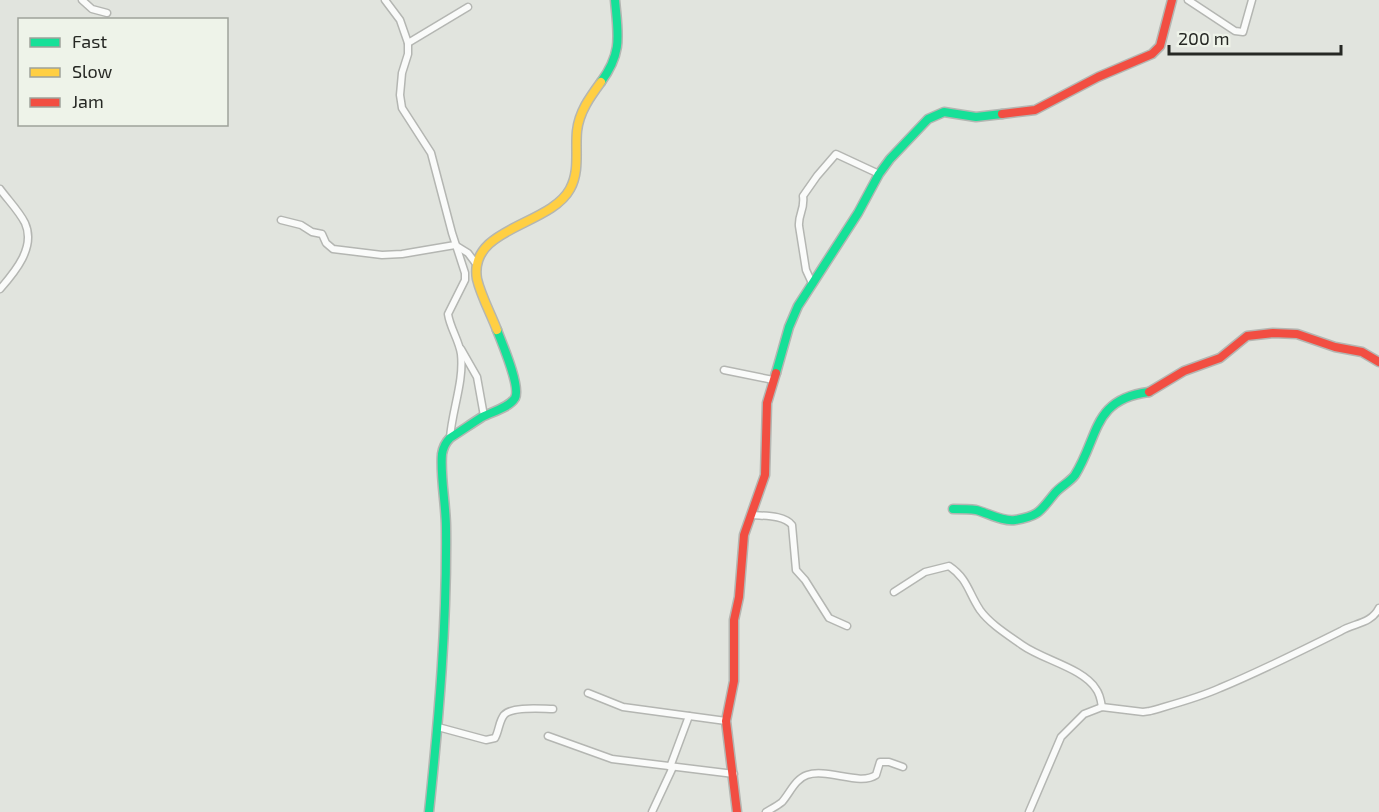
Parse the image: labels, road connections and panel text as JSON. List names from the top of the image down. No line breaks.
{"legend":["Fast","Slow","Jam"],"scale_bar":"200 m"}
